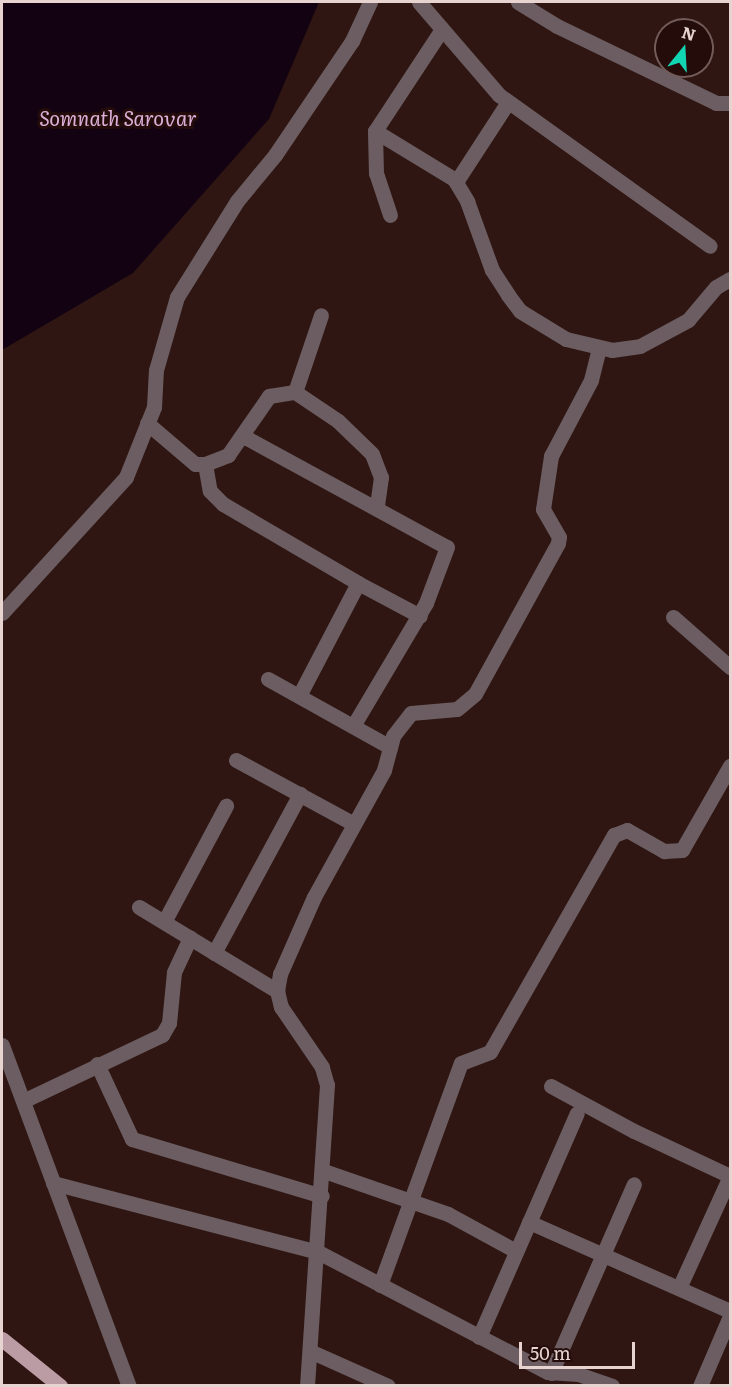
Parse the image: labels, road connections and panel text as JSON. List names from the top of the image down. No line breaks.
{"water":["Somnath Sarovar"],"scale_bar":"50 m","north":"top"}
